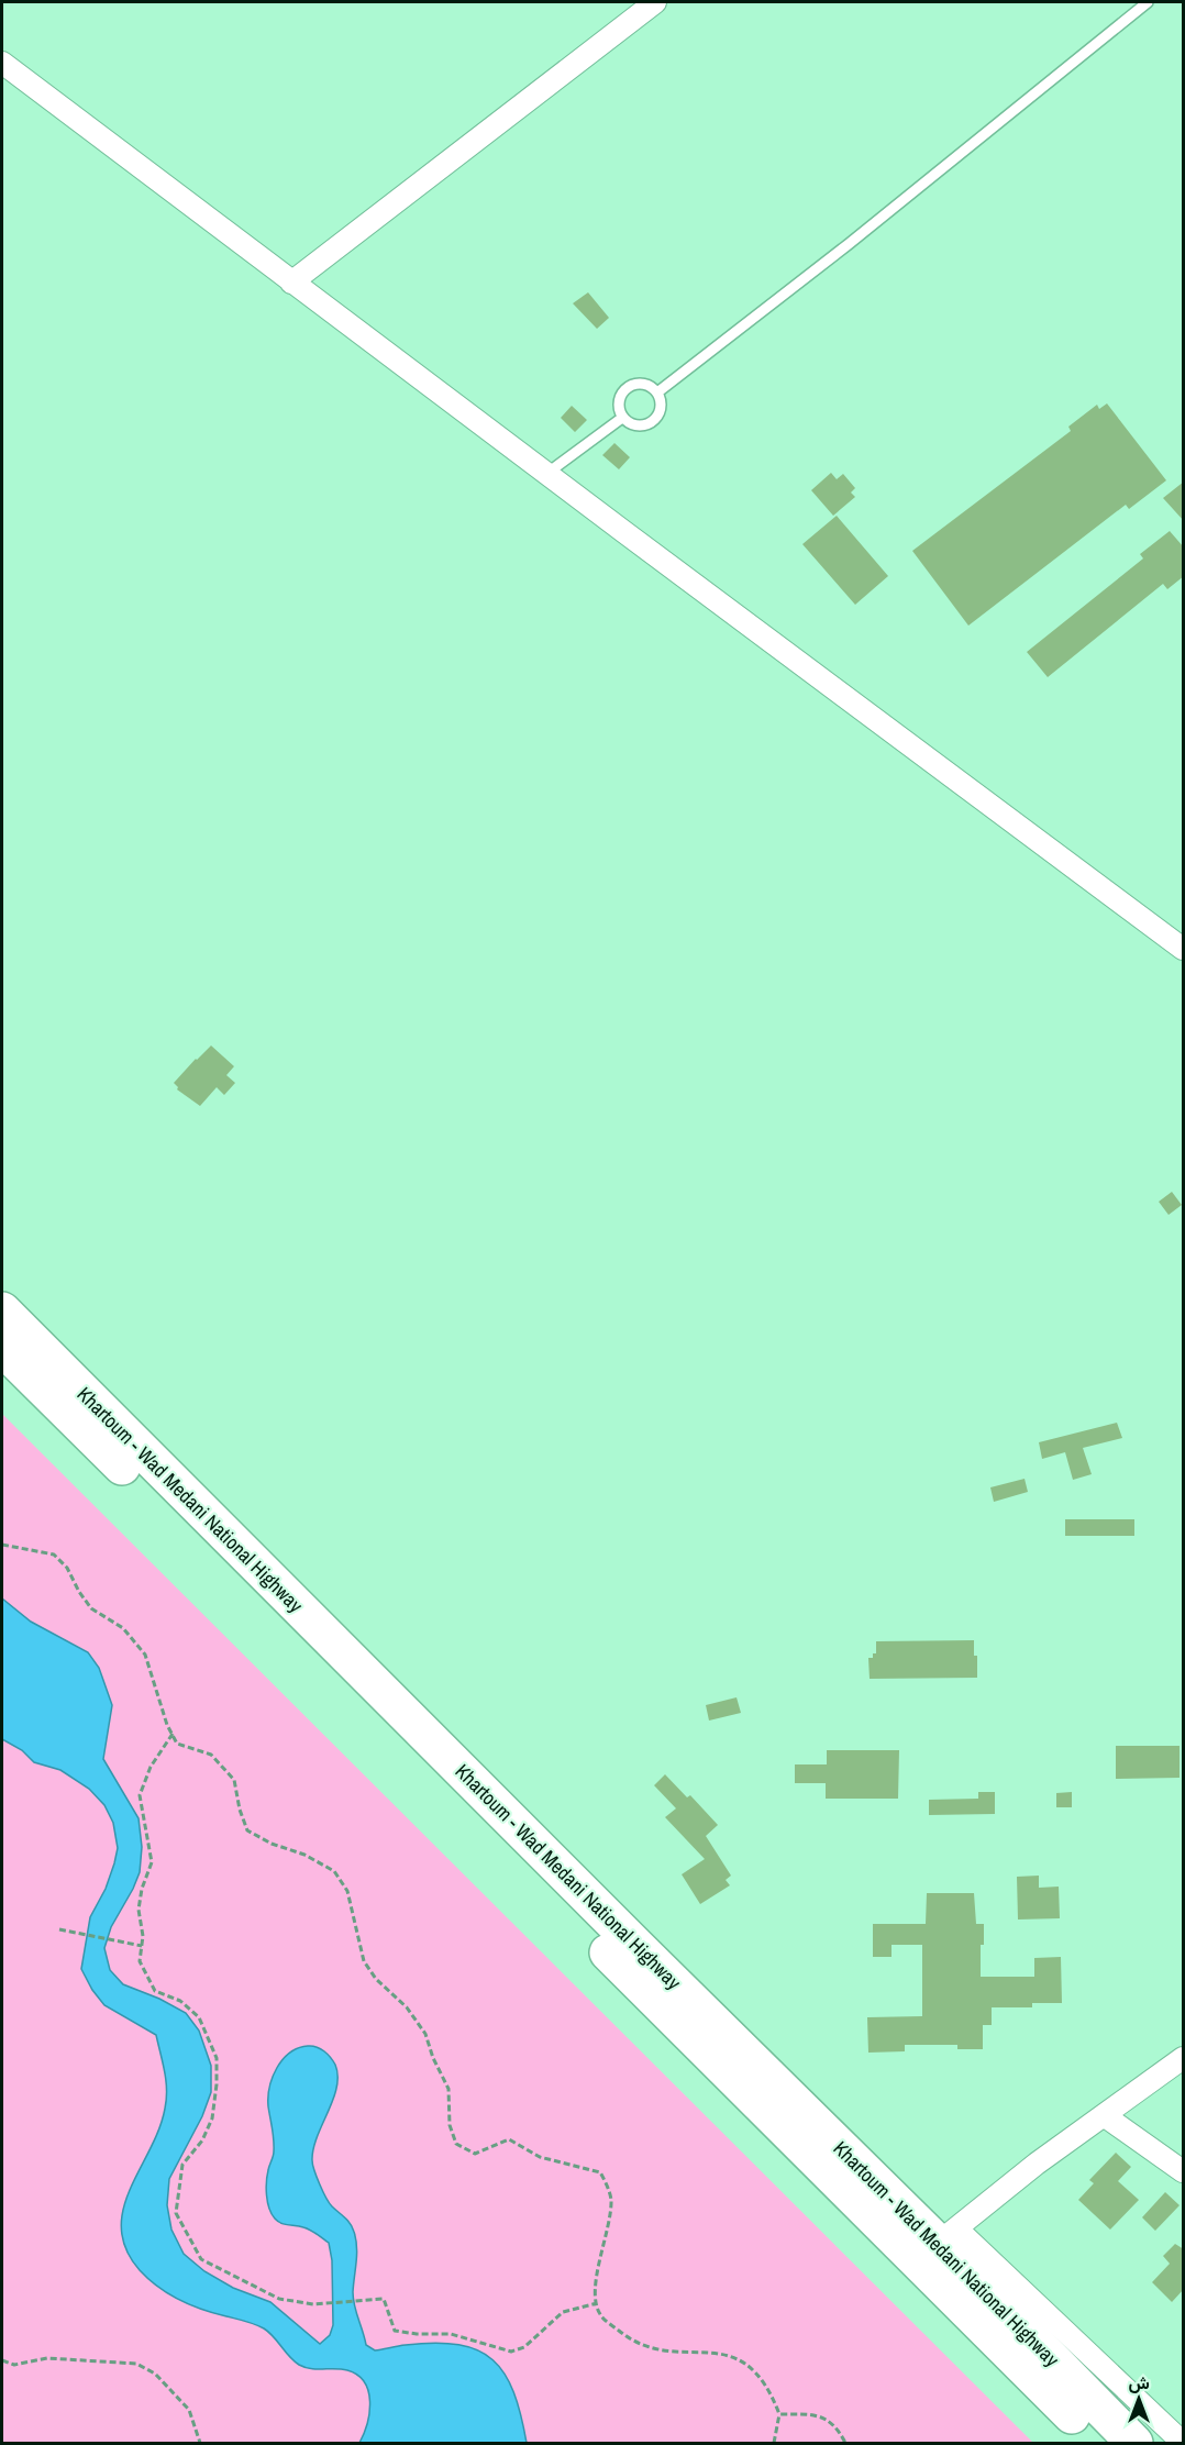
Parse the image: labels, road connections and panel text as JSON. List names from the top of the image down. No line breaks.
{"streets":{"highway":["Khartoum - Wad Medani National Highway"]},"north":"top"}
